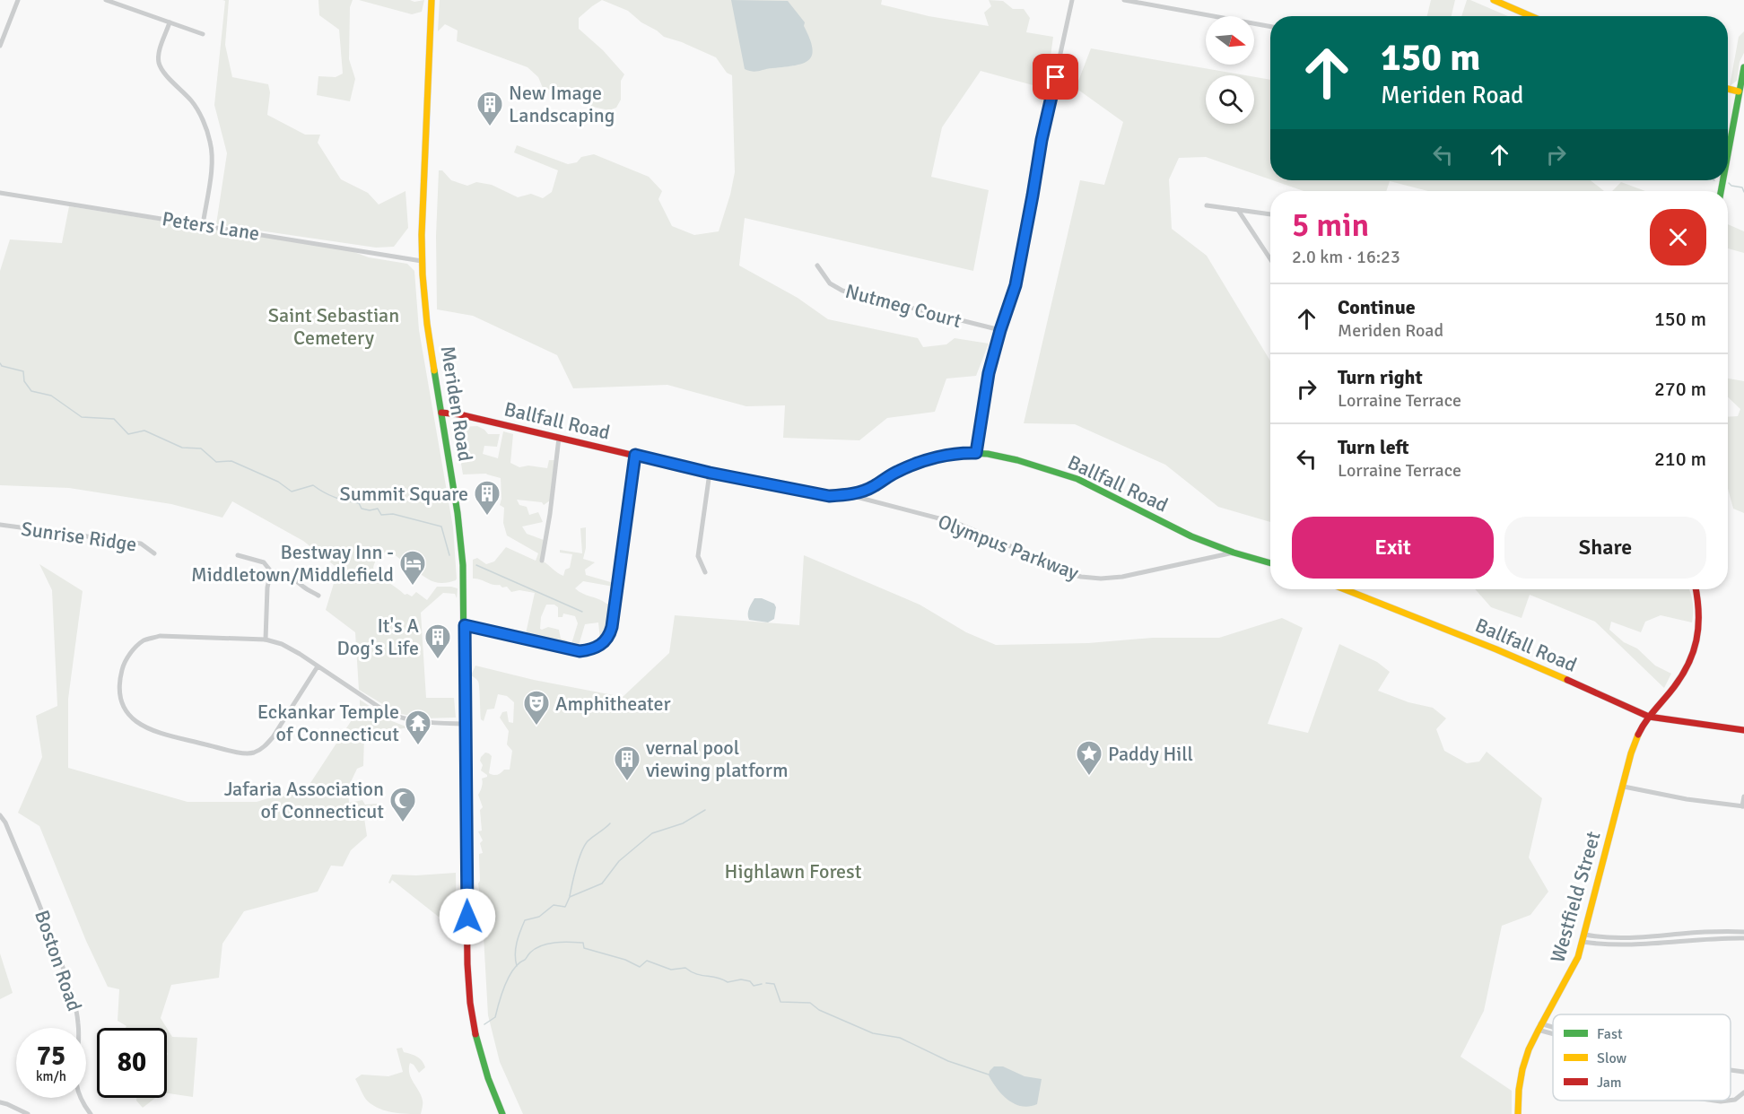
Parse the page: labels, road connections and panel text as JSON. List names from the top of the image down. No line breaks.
{"streets":{"main road":["Meriden Road","Ballfall Road","Westfield Street"],"street":["Peters Lane","Nutmeg Court","Sunrise Ridge","Olympus Parkway","Boston Road"]},"crossings":[["Peters Lane","Meriden Road"],["Meriden Road","Ballfall Road"],["Ballfall Road","Olympus Parkway"],["Ballfall Road","Westfield Street"]],"parks":["Saint Sebastian Cemetery","Highlawn Forest"],"places":{"building":["New Image Landscaping","Summit Square","It's A Dog's Life","vernal pool viewing platform"],"hotel":["Bestway Inn - Middletown/Middlefield"],"theatre":["Amphitheater"],"temple":["Eckankar Temple of Connecticut"],"place":["Paddy Hill"],"mosque":["Jafaria Association of Connecticut"]},"legend":["Fast","Slow","Jam"],"north":"right","page":{"turn":["150 m","Meriden Road"],"heading":["5 min","2.0 km · 16:23"],"list":[{"name":"Continue","note":"Meriden Road","value":"150 m"},{"name":"Turn right","note":"Lorraine Terrace","value":"270 m"},{"name":"Turn left","note":"Lorraine Terrace","value":"210 m"}],"buttons":["Exit","Share"],"speed":"75 km/h","limit":"80"}}
